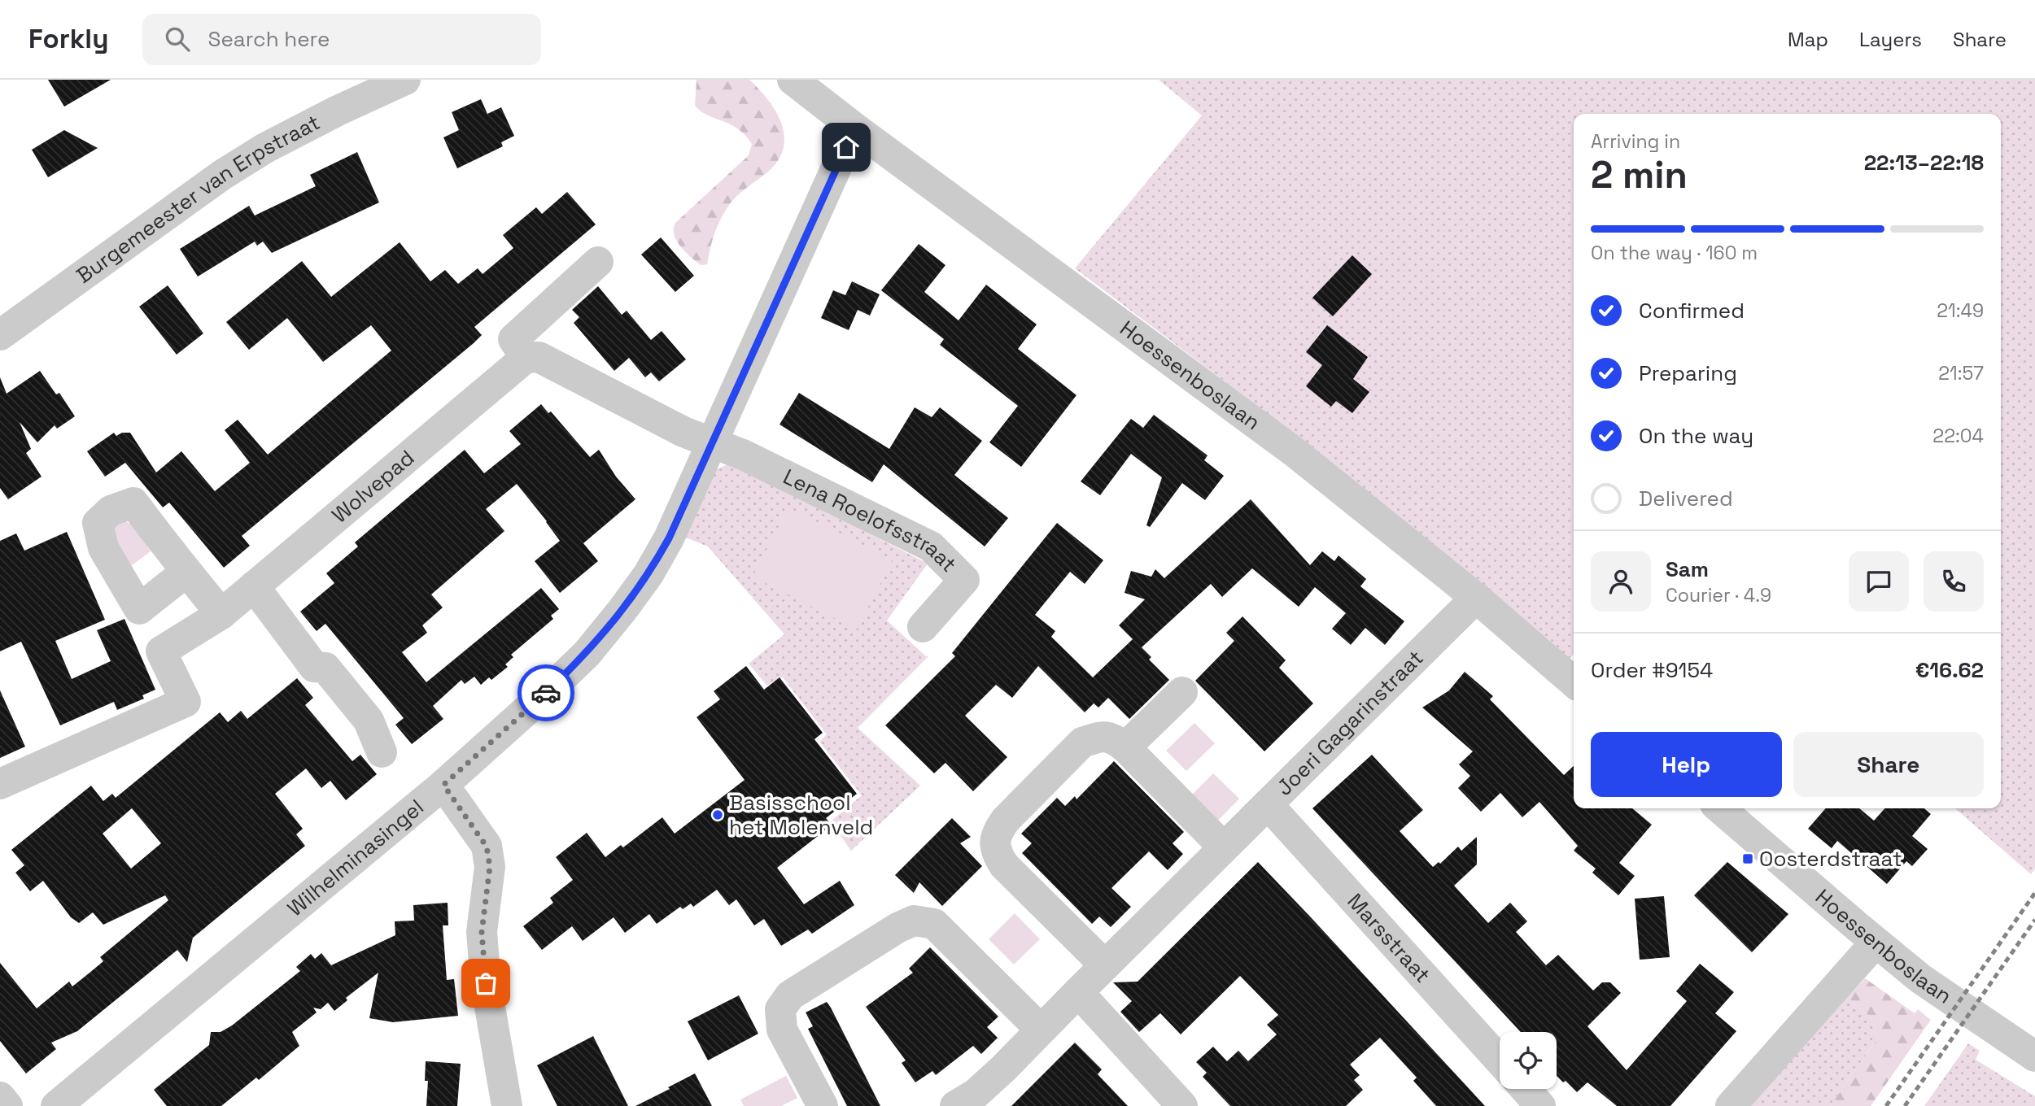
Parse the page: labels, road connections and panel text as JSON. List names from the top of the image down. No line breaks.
{"streets":{"street":["Burgemeester van Erpstraat","Hoessenboslaan","Wolvepad","Lena Roelofsstraat","Joeri Gagarinstraat","Wilhelminasingel","Marsstraat"]},"crossings":[["Hoessenboslaan","Joeri Gagarinstraat"],["Hoessenboslaan","Wilhelminasingel"],["Lena Roelofsstraat","Wilhelminasingel"],["Joeri Gagarinstraat","Marsstraat"]],"places":{"other":["Basisschool het Molenveld"],"transit":["Oosterdstraat"]},"page":{"header":"Forkly","search":"Search here","nav":["Map","Layers","Share"],"heading":["2 min","Arriving in","22:13–22:18"],"panel":["Sam","Courier · 4.9","Order #9154","€16.62"],"bar":"On the way · 160 m","list":[["Confirmed","21:49"],["Preparing","21:57"],["On the way","22:04"],"Delivered"],"buttons":["Help","Share"]}}
